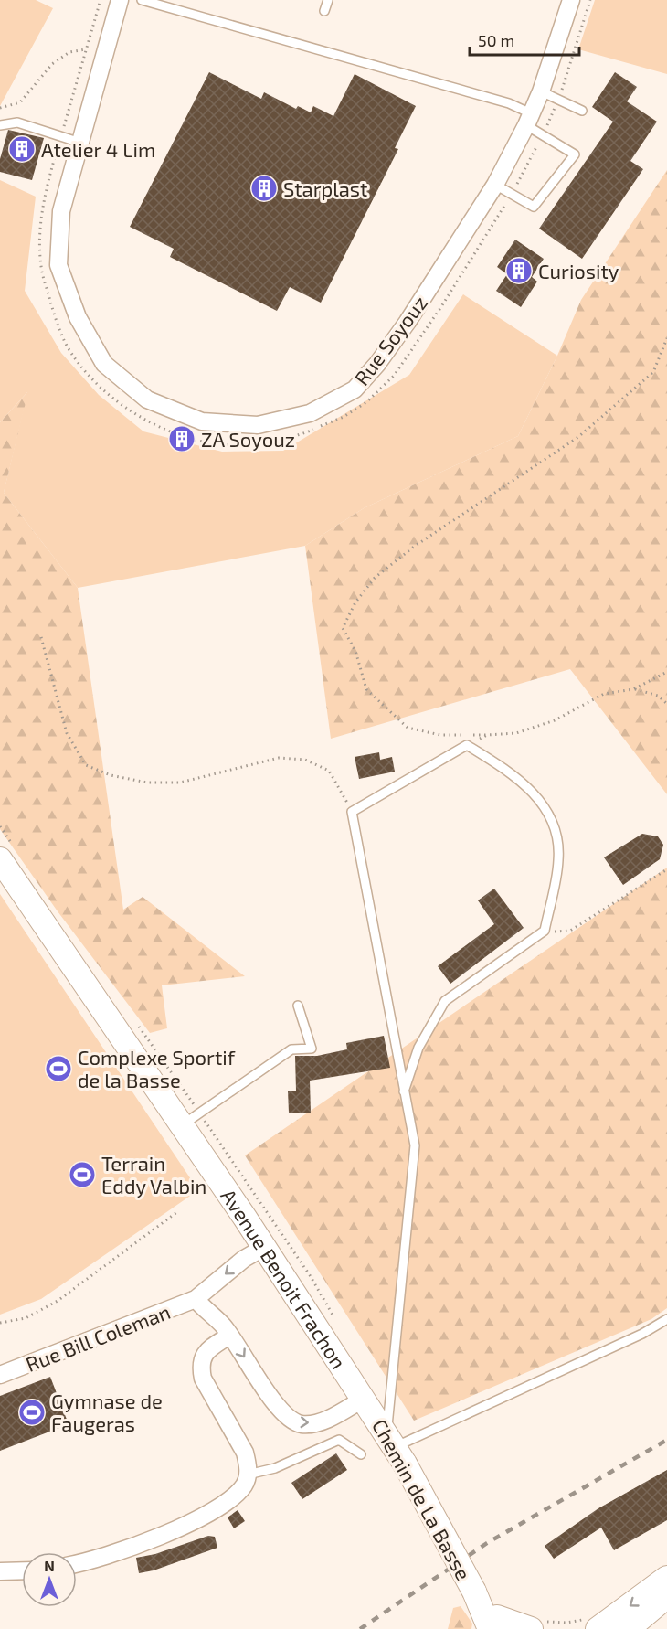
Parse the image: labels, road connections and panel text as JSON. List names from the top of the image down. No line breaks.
{"streets":{"main road":["Avenue Benoit Frachon","Chemin de La Basse"],"street":["Rue Soyouz","Rue Bill Coleman"]},"crossings":[["Avenue Benoit Frachon","Rue Bill Coleman"],["Avenue Benoit Frachon","Chemin de La Basse"],["Rue Bill Coleman","Chemin de La Basse"]],"places":{"building":["Atelier 4 Lim","Starplast","Curiosity","ZA Soyouz"],"sports":["Complexe Sportif de la Basse","Terrain Eddy Valbin","Gymnase de Faugeras"]},"scale_bar":"50 m","north":"top"}
